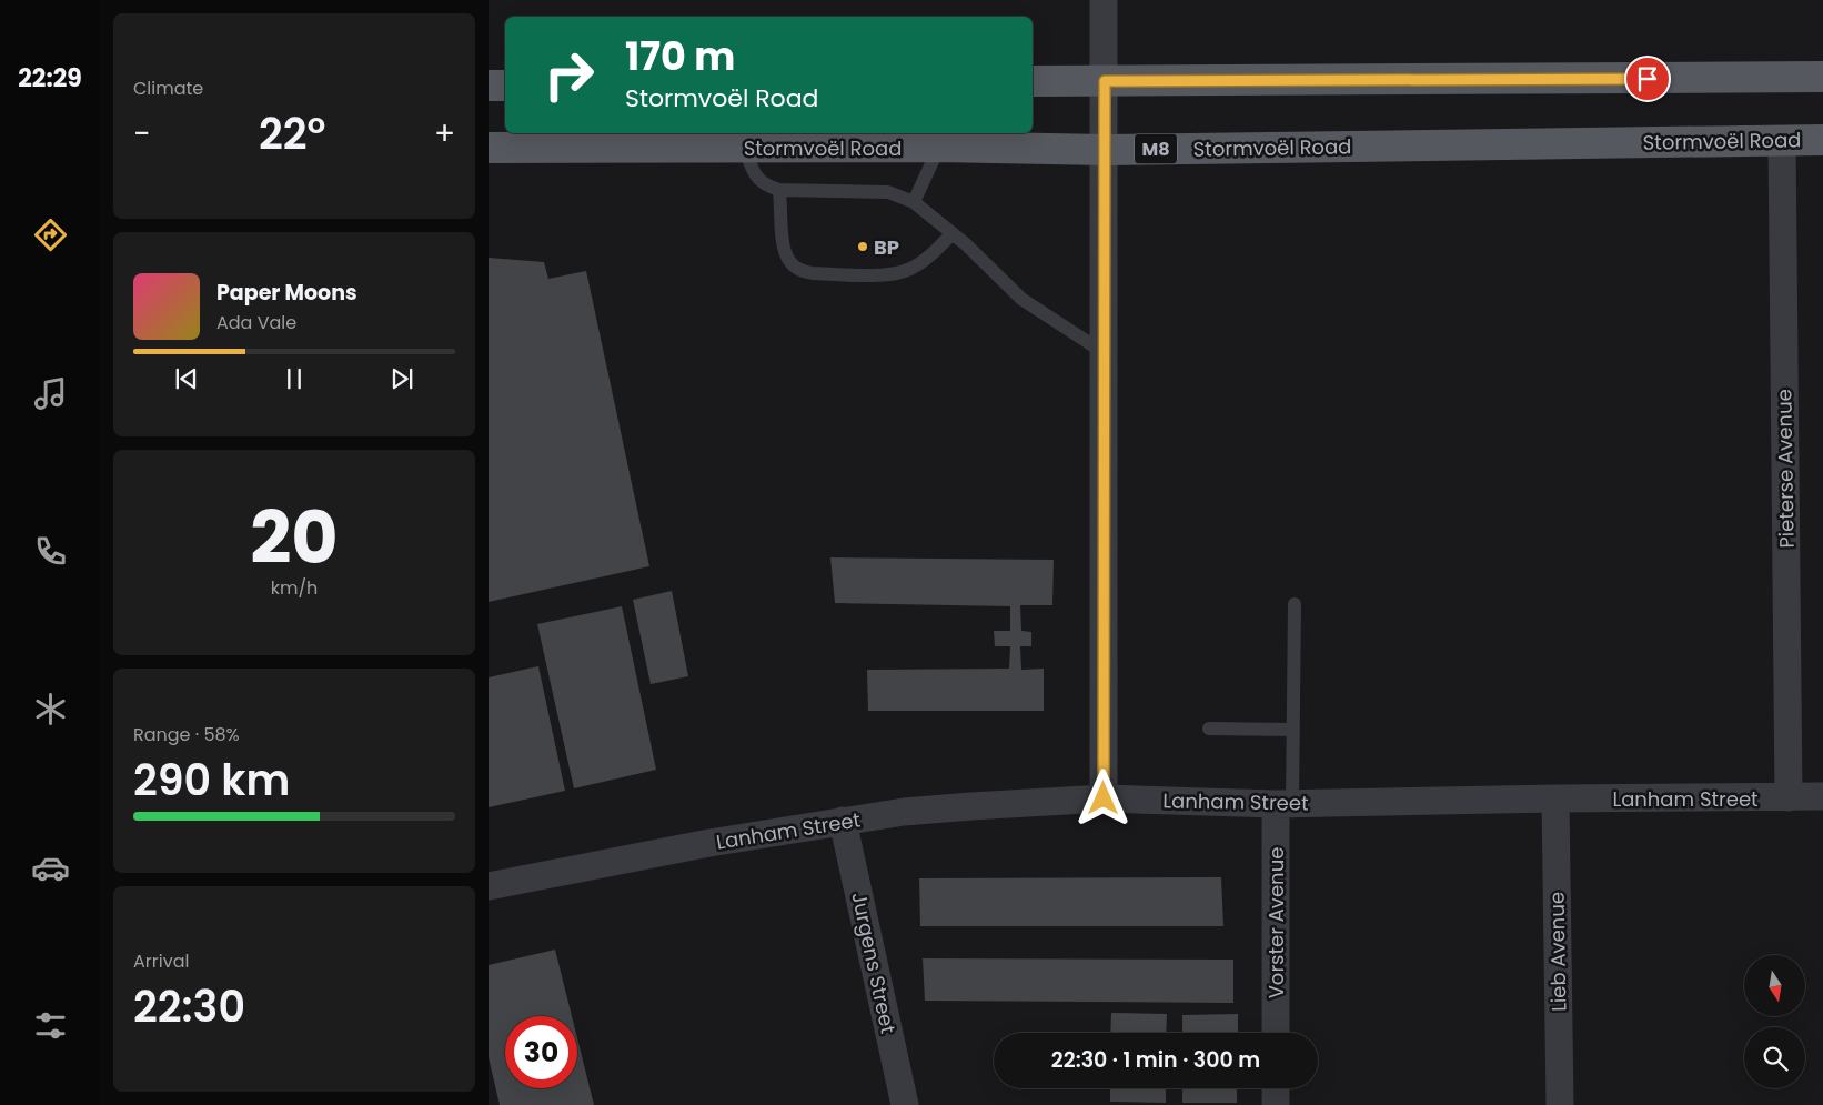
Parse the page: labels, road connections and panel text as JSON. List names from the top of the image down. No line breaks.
{"streets":{"main road":["Stormvoël Road","M8"],"street":["Pieterse Avenue","Lanham Street","Vorster Avenue","Lieb Avenue","Jurgens Street"]},"crossings":[["Stormvoël Road","Pieterse Avenue"],["Pieterse Avenue","Lanham Street"],["Lanham Street","Vorster Avenue"],["Lanham Street","Lieb Avenue"],["Lanham Street","Jurgens Street"]],"places":["BP"],"north":"bottom","page":{"tabs":"22:29","tile":["Climate",["20","km/h"],["Range · 58%","290 km"],["Arrival","22:30"]],"turn":["170 m","Stormvoël Road"],"heat":["−","22°","+"],"song":["Paper Moons","Ada Vale"],"limit":"30","trip":"22:30 · 1 min · 300 m"}}
